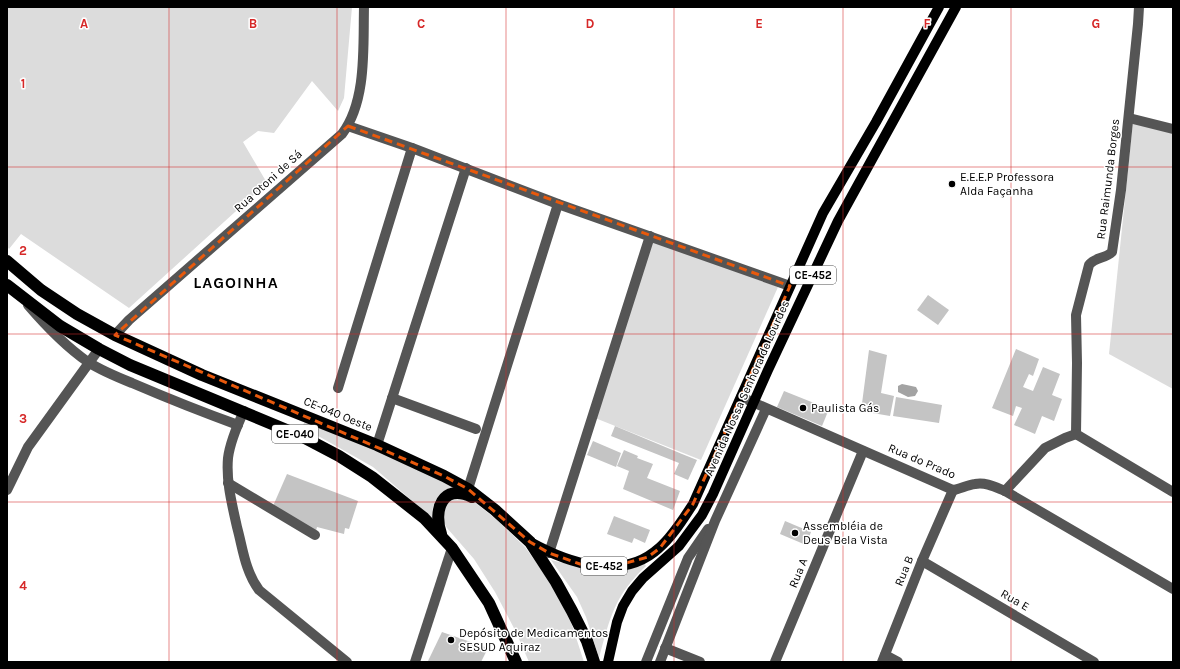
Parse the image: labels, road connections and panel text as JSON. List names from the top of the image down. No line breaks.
{"streets":{"highway":["CE-040 Oeste","CE-040"],"main road":["CE-452","Avenida Nossa Senhora de Lourdes"],"street":["Rua Raimunda Borges","Rua Otoni de Sá","Rua do Prado","Rua B","Rua A","Rua E"]},"crossings":[["Rua Otoni de Sá","CE-040 Oeste"],["CE-452","Avenida Nossa Senhora de Lourdes"],["CE-452","CE-040 Oeste"],["Avenida Nossa Senhora de Lourdes","Rua do Prado"],["Rua do Prado","Rua B"],["Rua do Prado","Rua A"],["Rua B","Rua E"]],"districts":["LAGOINHA"],"places":["E.E.E.P Professora Alda Façanha","Paulista Gás","Assembléia de Deus Bela Vista","Depósito de Medicamentos SESUD Aquiraz"],"grid":{"columns":["A","B","C","D","E","F","G"],"rows":["1","2","3","4"]}}
